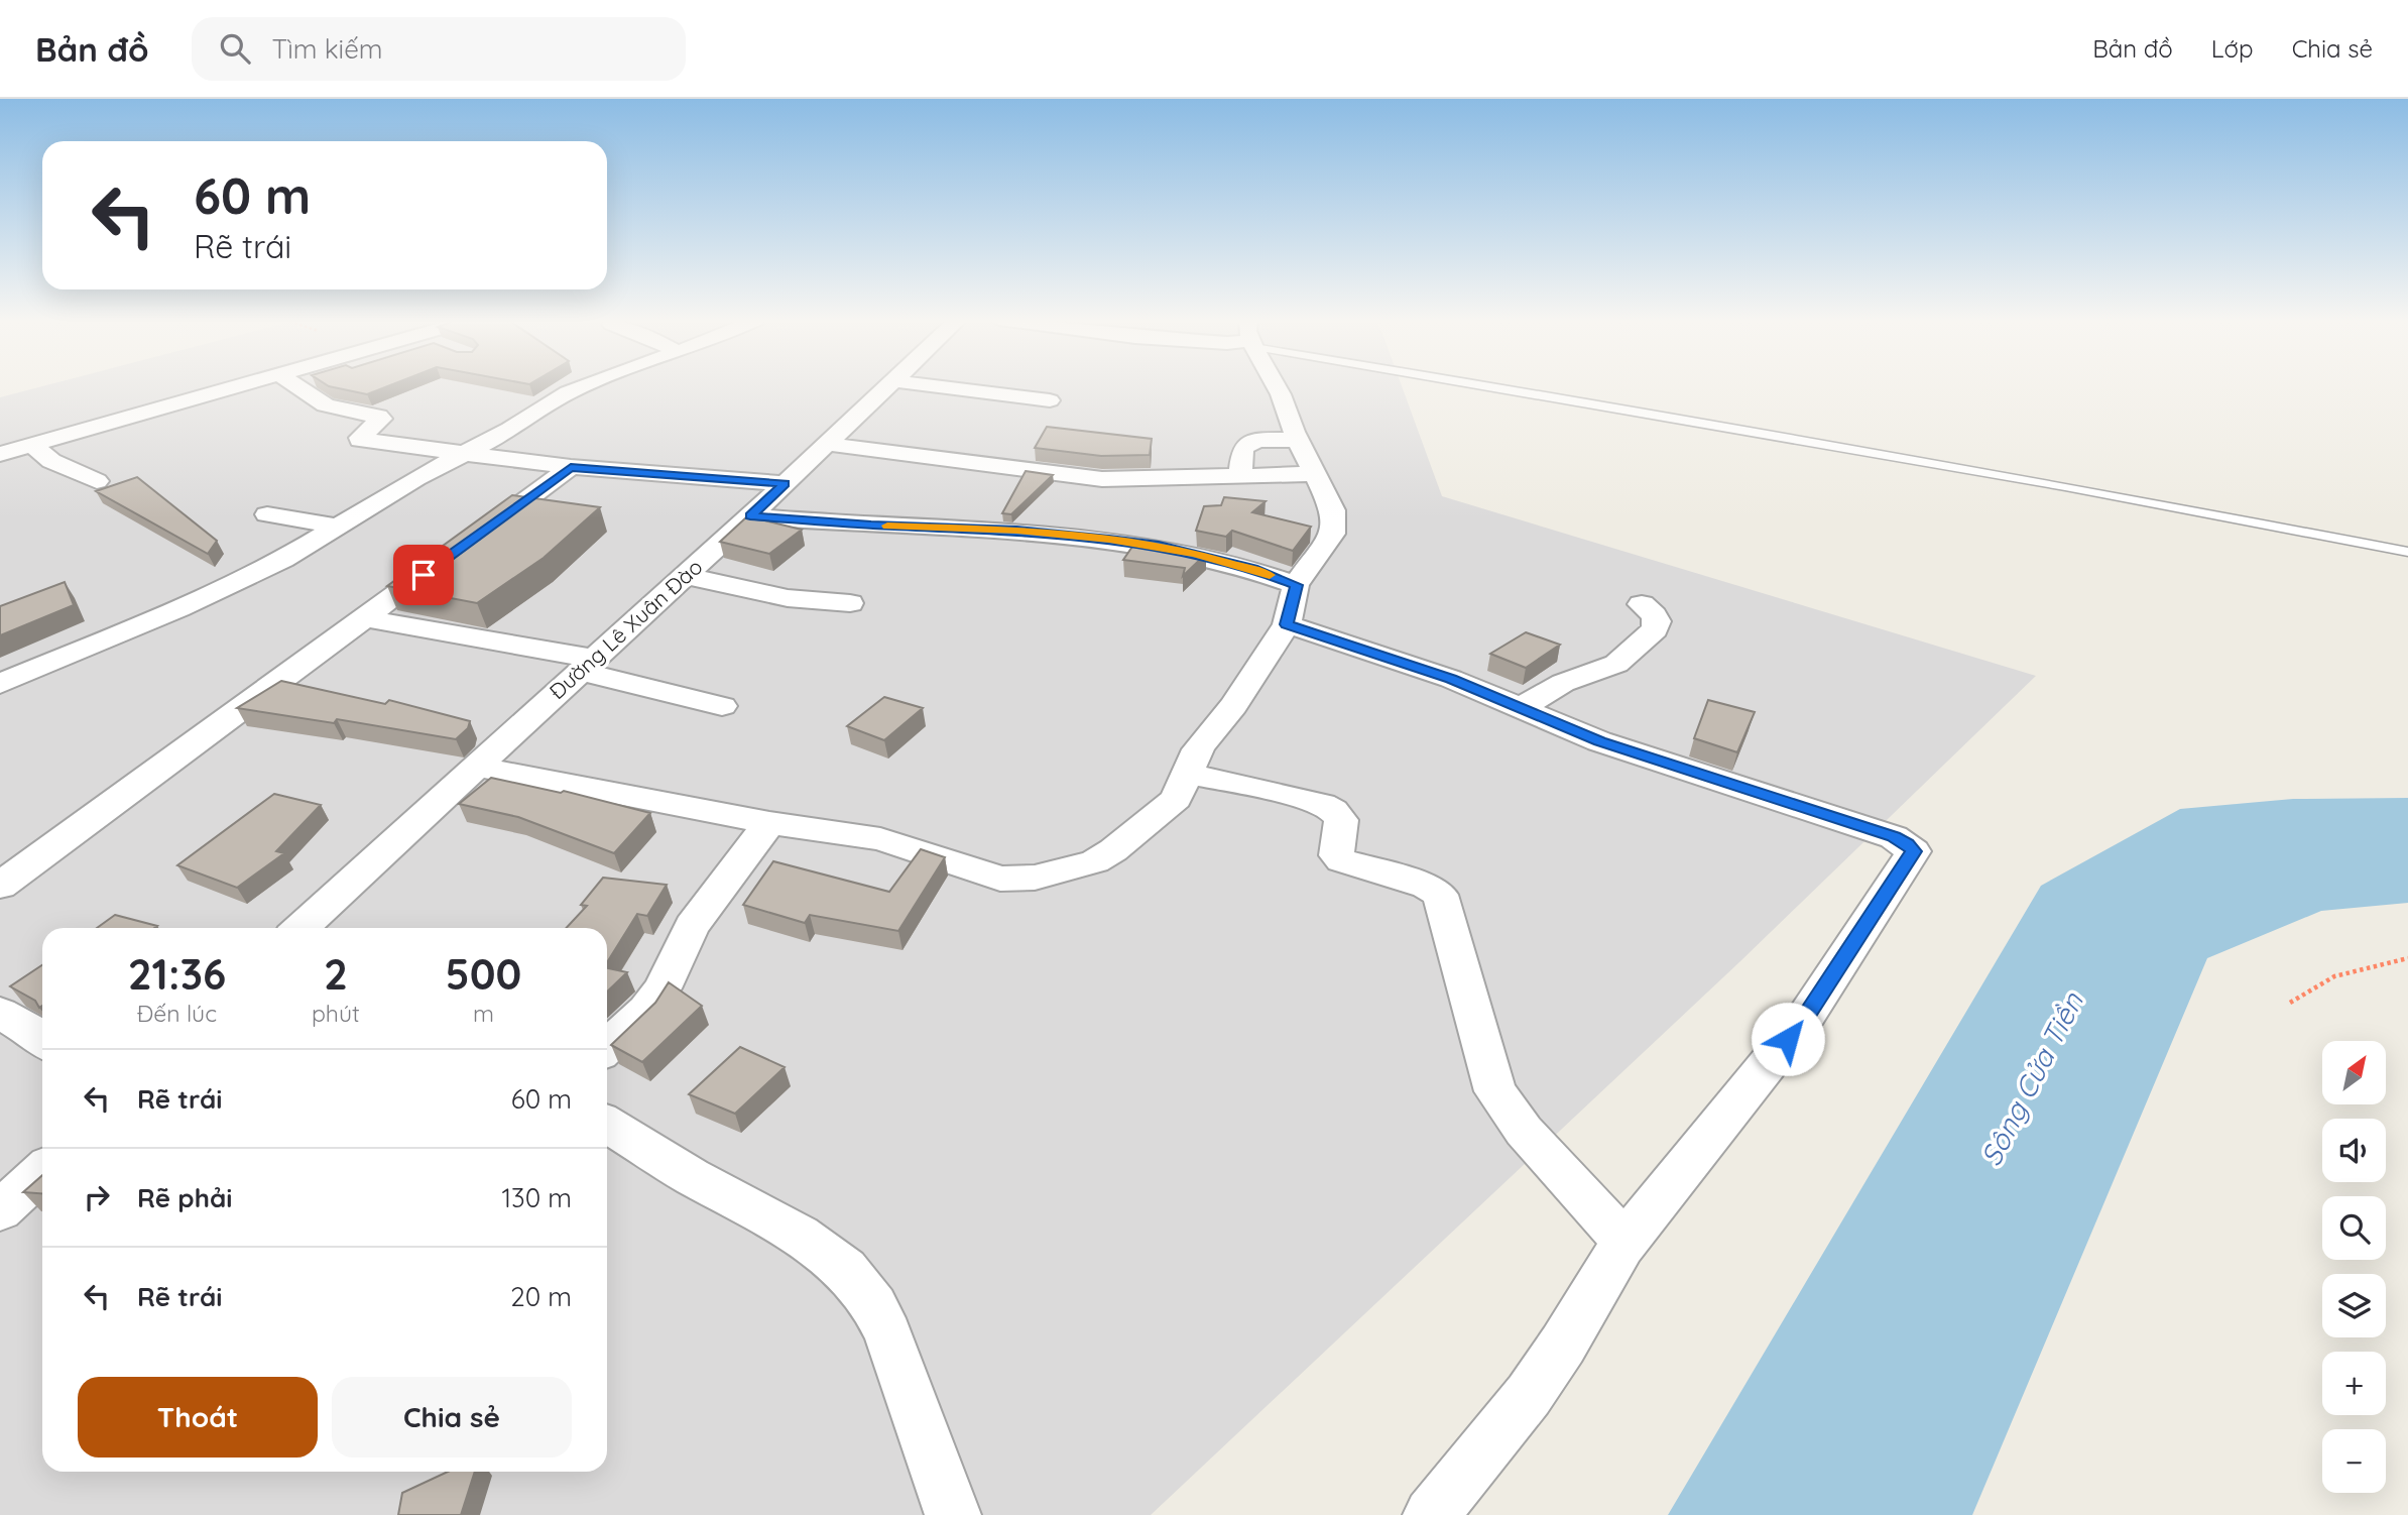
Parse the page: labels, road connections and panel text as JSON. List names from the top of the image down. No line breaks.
{"streets":{"street":["Đường Lê Xuân Đào"]},"water":["Sông Cửa Tiền"],"north":"top right","page":{"header":"Bản đồ","search":"Tìm kiếm","nav":["Bản đồ","Lớp","Chia sẻ"],"turn":["60 m","Rẽ trái"],"eta":["21:36","Đến lúc","2","phút","500","m"],"map_buttons":["+","−"],"list":[{"name":"Rẽ trái","value":"60 m"},{"name":"Rẽ phải","value":"130 m"},{"name":"Rẽ trái","value":"20 m"}],"buttons":["Thoát","Chia sẻ"]}}
